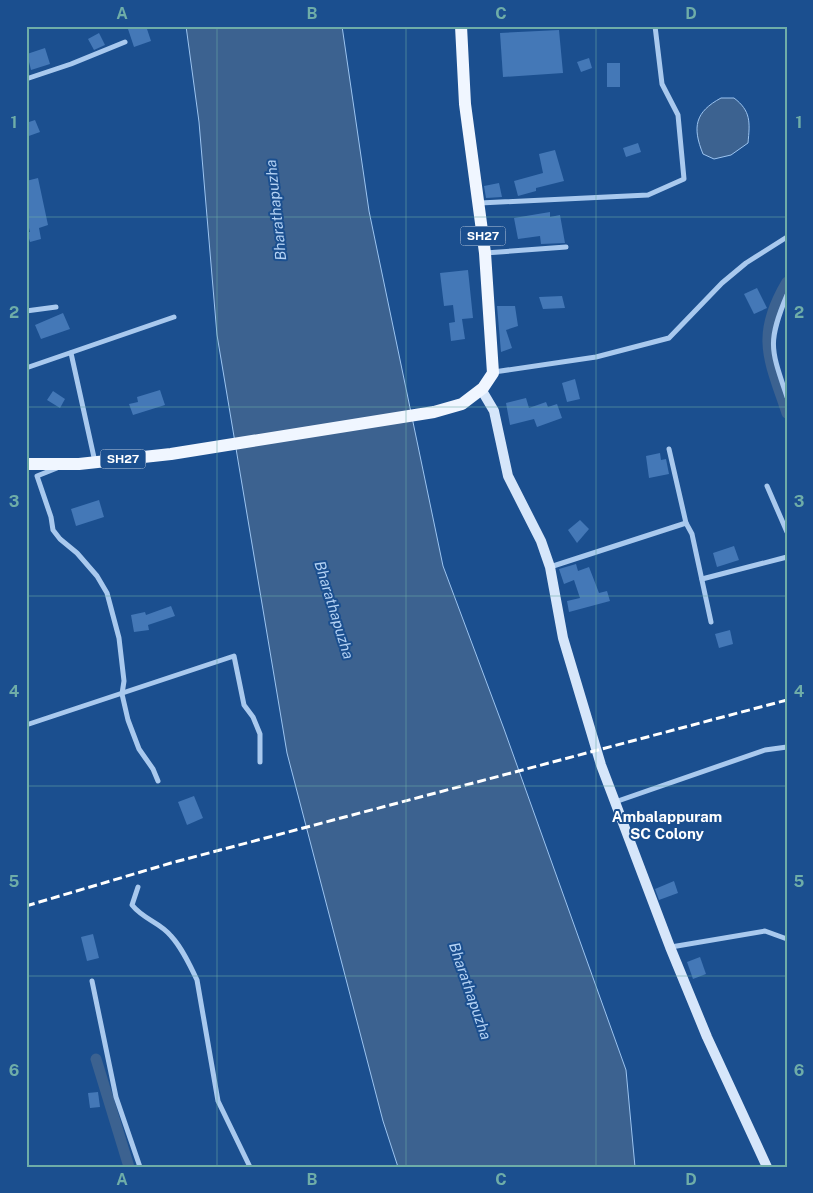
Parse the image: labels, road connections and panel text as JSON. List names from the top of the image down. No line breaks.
{"streets":{"main road":["SH27"]},"districts":["Ambalappuram SC Colony"],"water":["Bharathapuzha"],"grid":{"columns":["A","B","C","D"],"rows":["1","2","3","4","5","6"]}}
